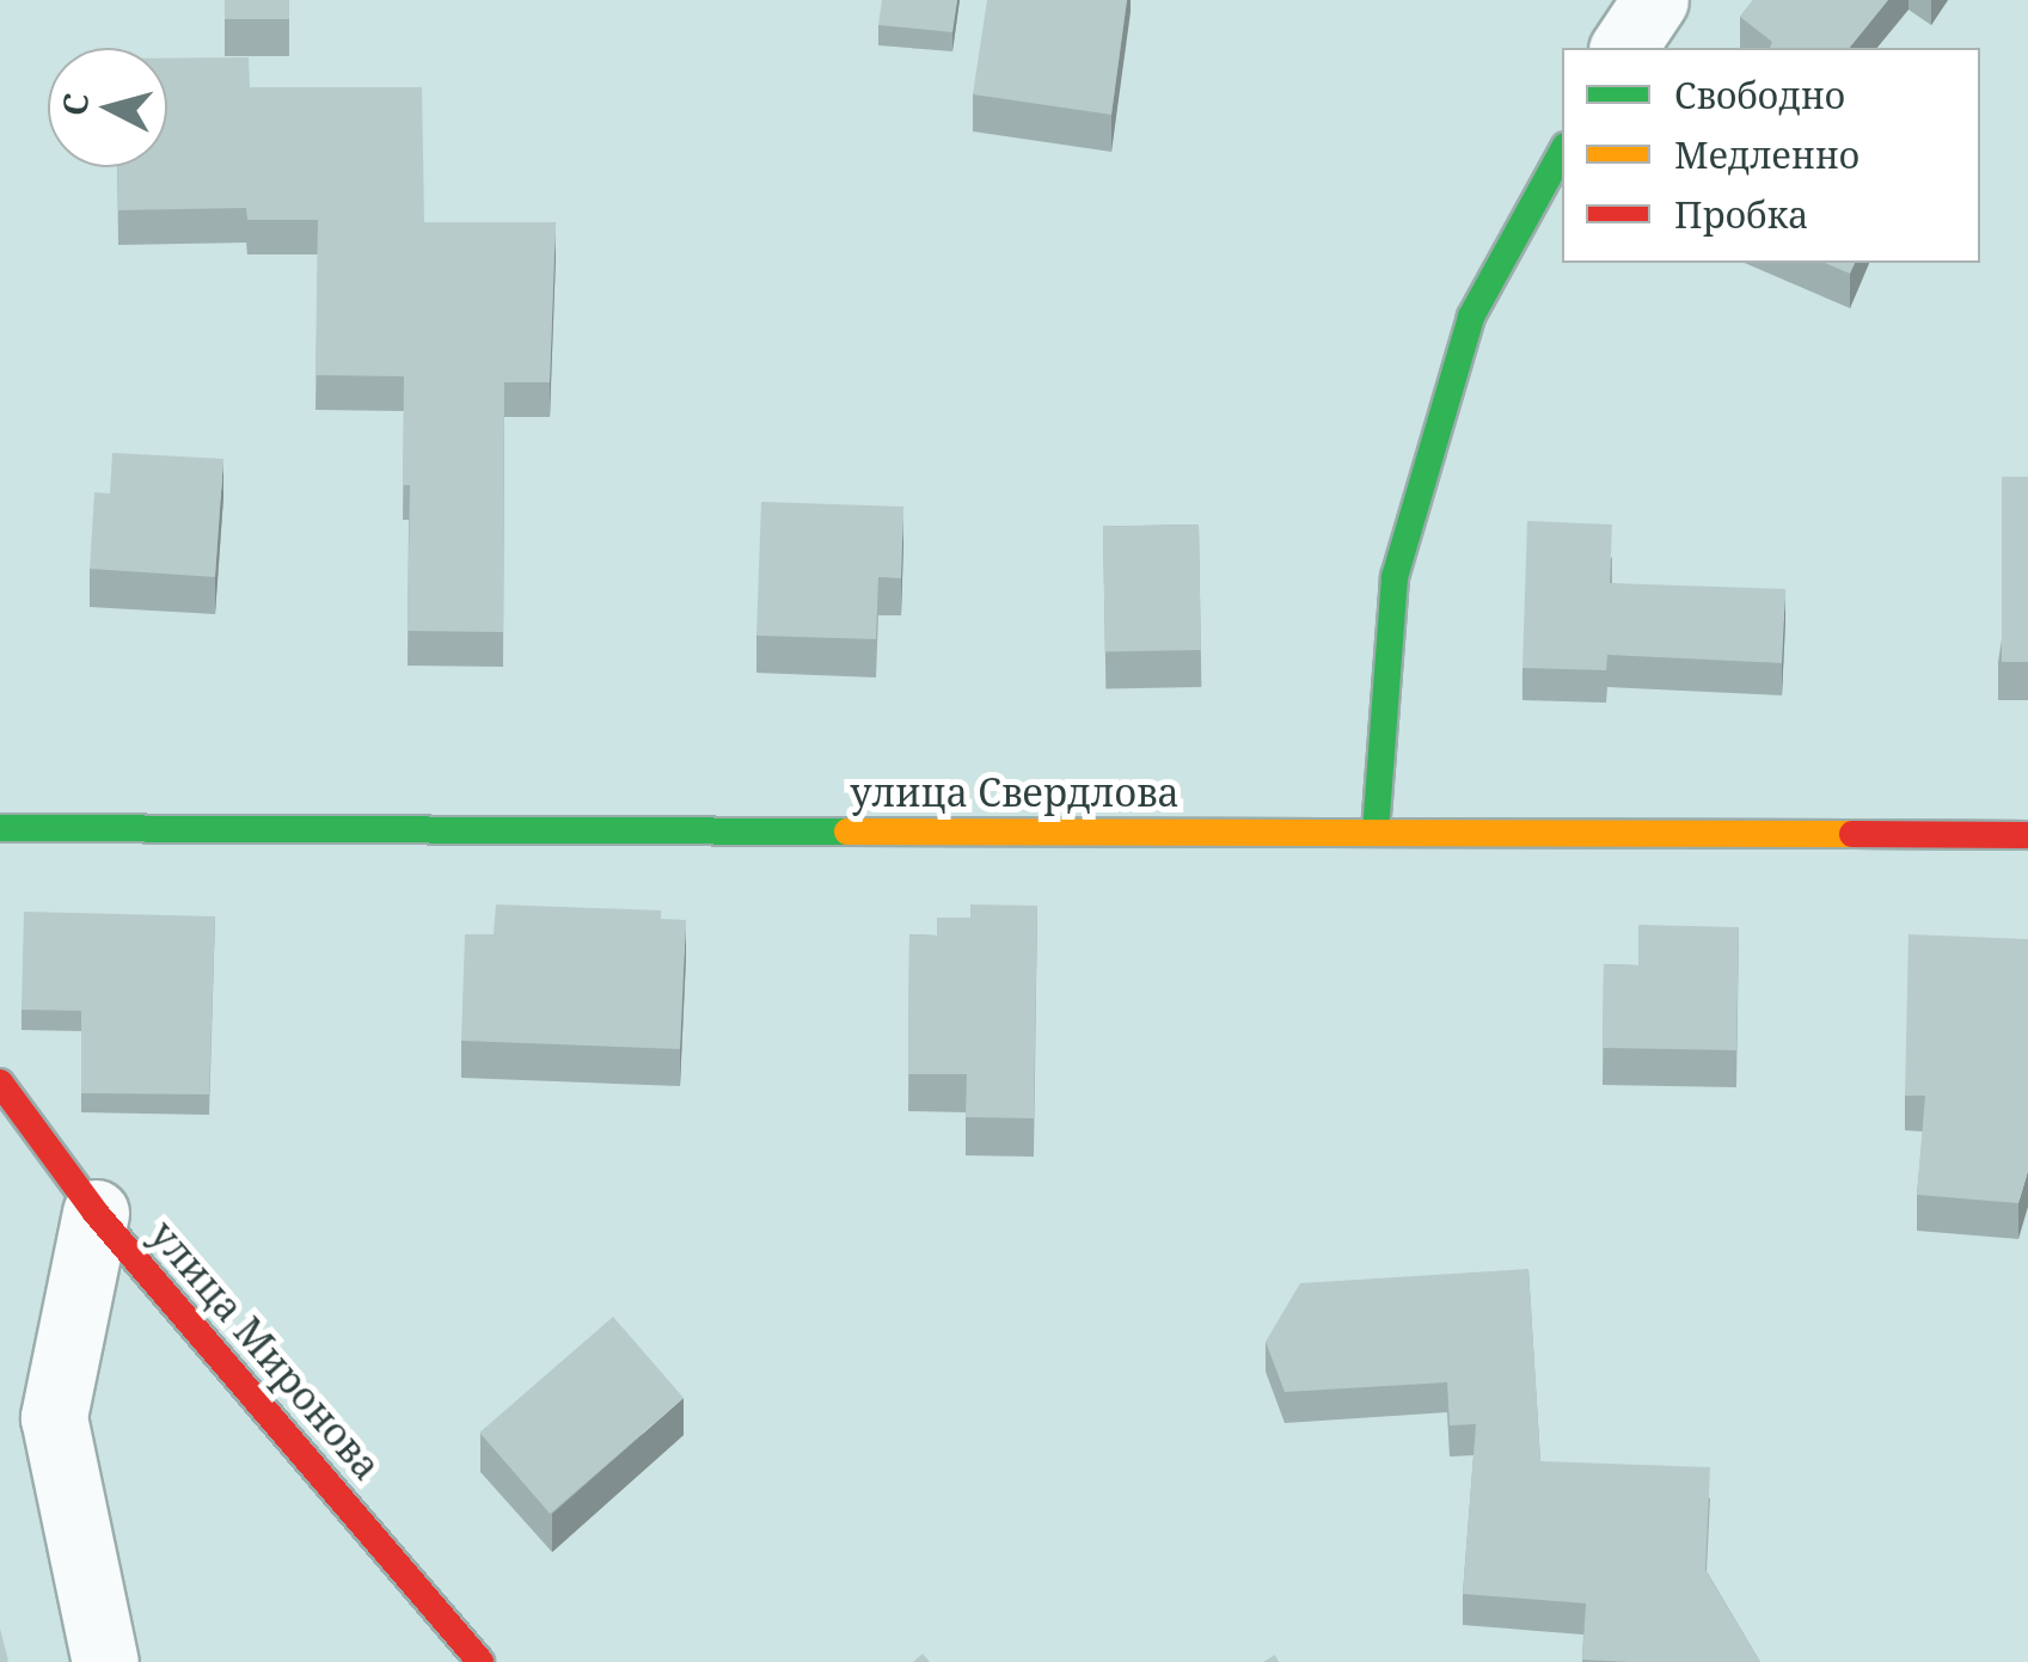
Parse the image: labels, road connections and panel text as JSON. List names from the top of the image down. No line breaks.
{"streets":{"street":["улица Свердлова","улица Миронова"]},"legend":["Свободно","Медленно","Пробка"],"north":"left"}
